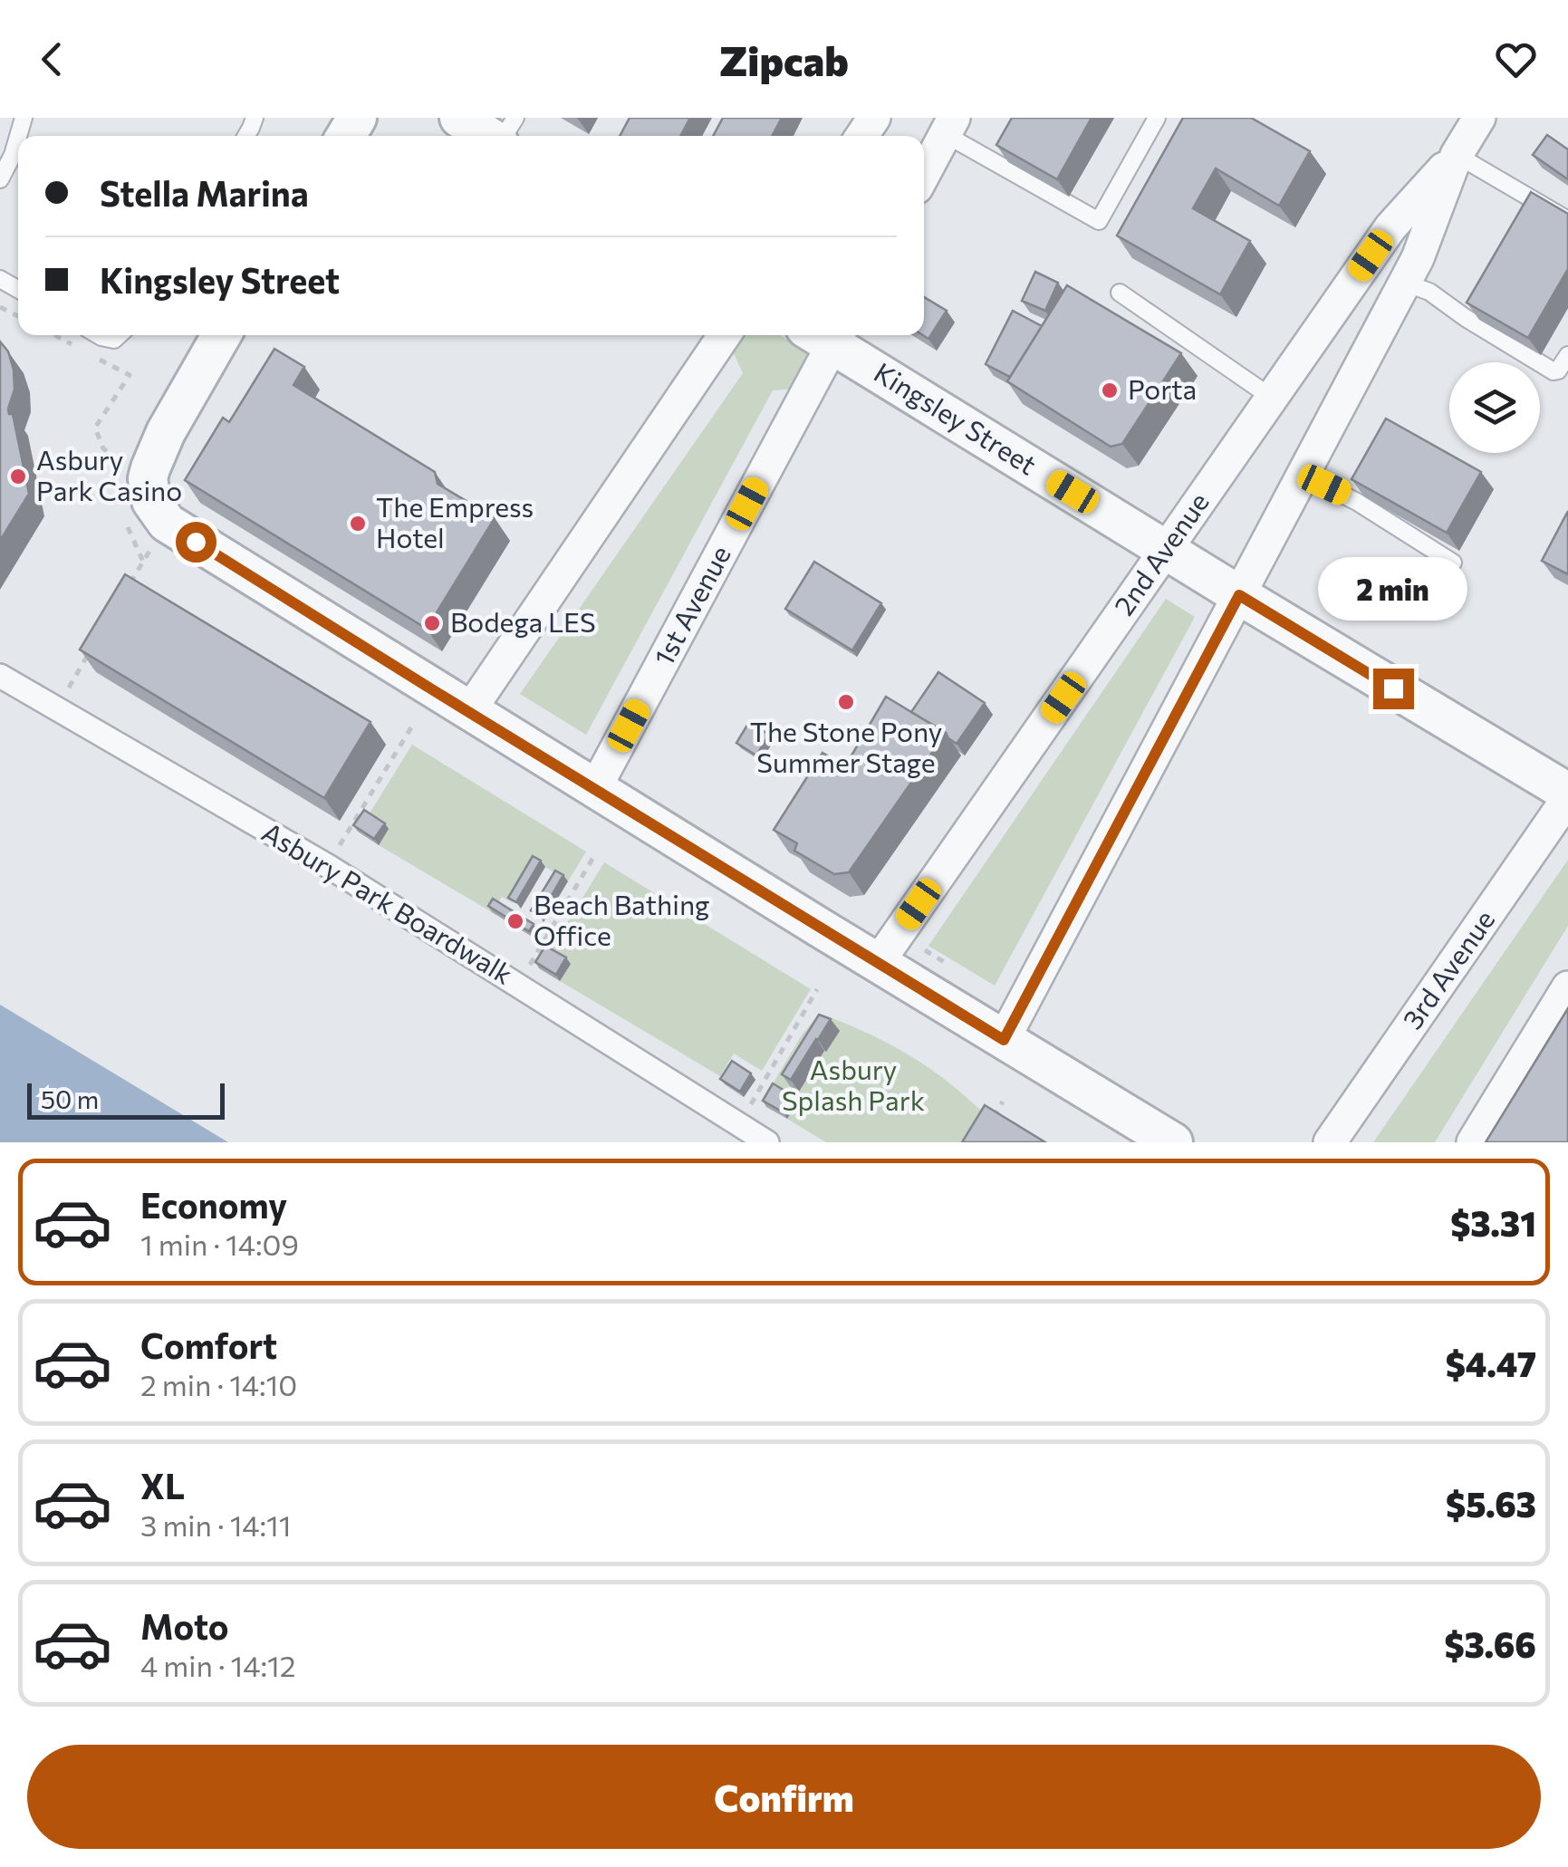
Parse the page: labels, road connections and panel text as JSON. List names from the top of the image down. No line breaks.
{"streets":{"street":["Kingsley Street","2nd Avenue","1st Avenue","Asbury Park Boardwalk","3rd Avenue"]},"crossings":[["Kingsley Street","2nd Avenue"],["Kingsley Street","3rd Avenue"]],"parks":["Asbury Splash Park"],"places":["Porta","Asbury Park Casino","The Empress Hotel","Bodega LES","The Stone Pony Summer Stage","Beach Bathing Office"],"scale_bar":"50 m","page":{"header":"Zipcab","banner":["Stella Marina","Kingsley Street"],"bubble":"2 min","scale":"50 m","list":[{"name":"Economy","note":"1 min · 14:09","value":"$3.31"},{"name":"Comfort","note":"2 min · 14:10","value":"$4.47"},{"name":"XL","note":"3 min · 14:11","value":"$5.63"},{"name":"Moto","note":"4 min · 14:12","value":"$3.66"}],"buttons":"Confirm"}}
